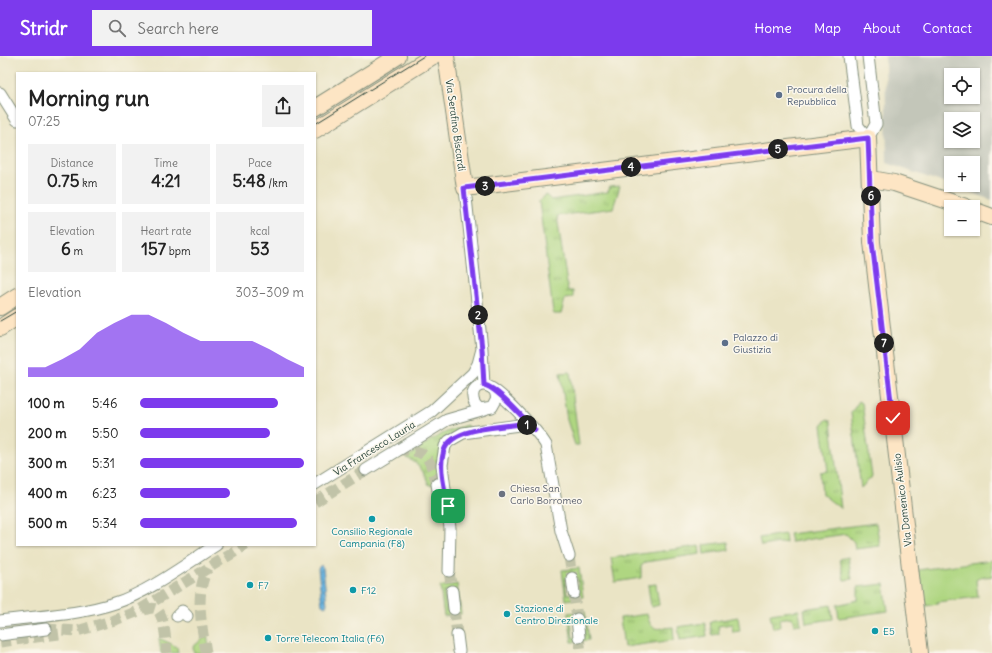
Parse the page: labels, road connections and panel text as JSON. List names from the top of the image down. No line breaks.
{"streets":{"main road":["Via Serafino Biscardi","Via Domenico Aulisio"],"street":["Via Francesco Lauria"]},"crossings":[["Via Serafino Biscardi","Via Francesco Lauria"]],"places":["Procura della Repubblica","Palazzo di Giustizia","Chiesa San Carlo Borromeo","Consilio Regionale Campania (F8)","F7","F12","Stazione di Centro Direzionale","E5","Torre Telecom Italia (F6)"],"page":{"header":"Stridr","search":"Search here","nav":["Home","Map","About","Contact"],"map_buttons":["+","−"],"heading":["Morning run","07:25"],"pins":["5","4","3","6","2","7","1"],"stats":[["Distance","0.75 km"],["Time","4:21"],["Pace","5:48 /km"],["Elevation","6 m"],["Heart rate","157 bpm"],["kcal","53"]],"chart":["Elevation","303–309 m"],"list":[{"name":"100 m","note":"5:46"},{"name":"200 m","note":"5:50"},{"name":"300 m","note":"5:31"},{"name":"400 m","note":"6:23"},{"name":"500 m","note":"5:34"}]}}
